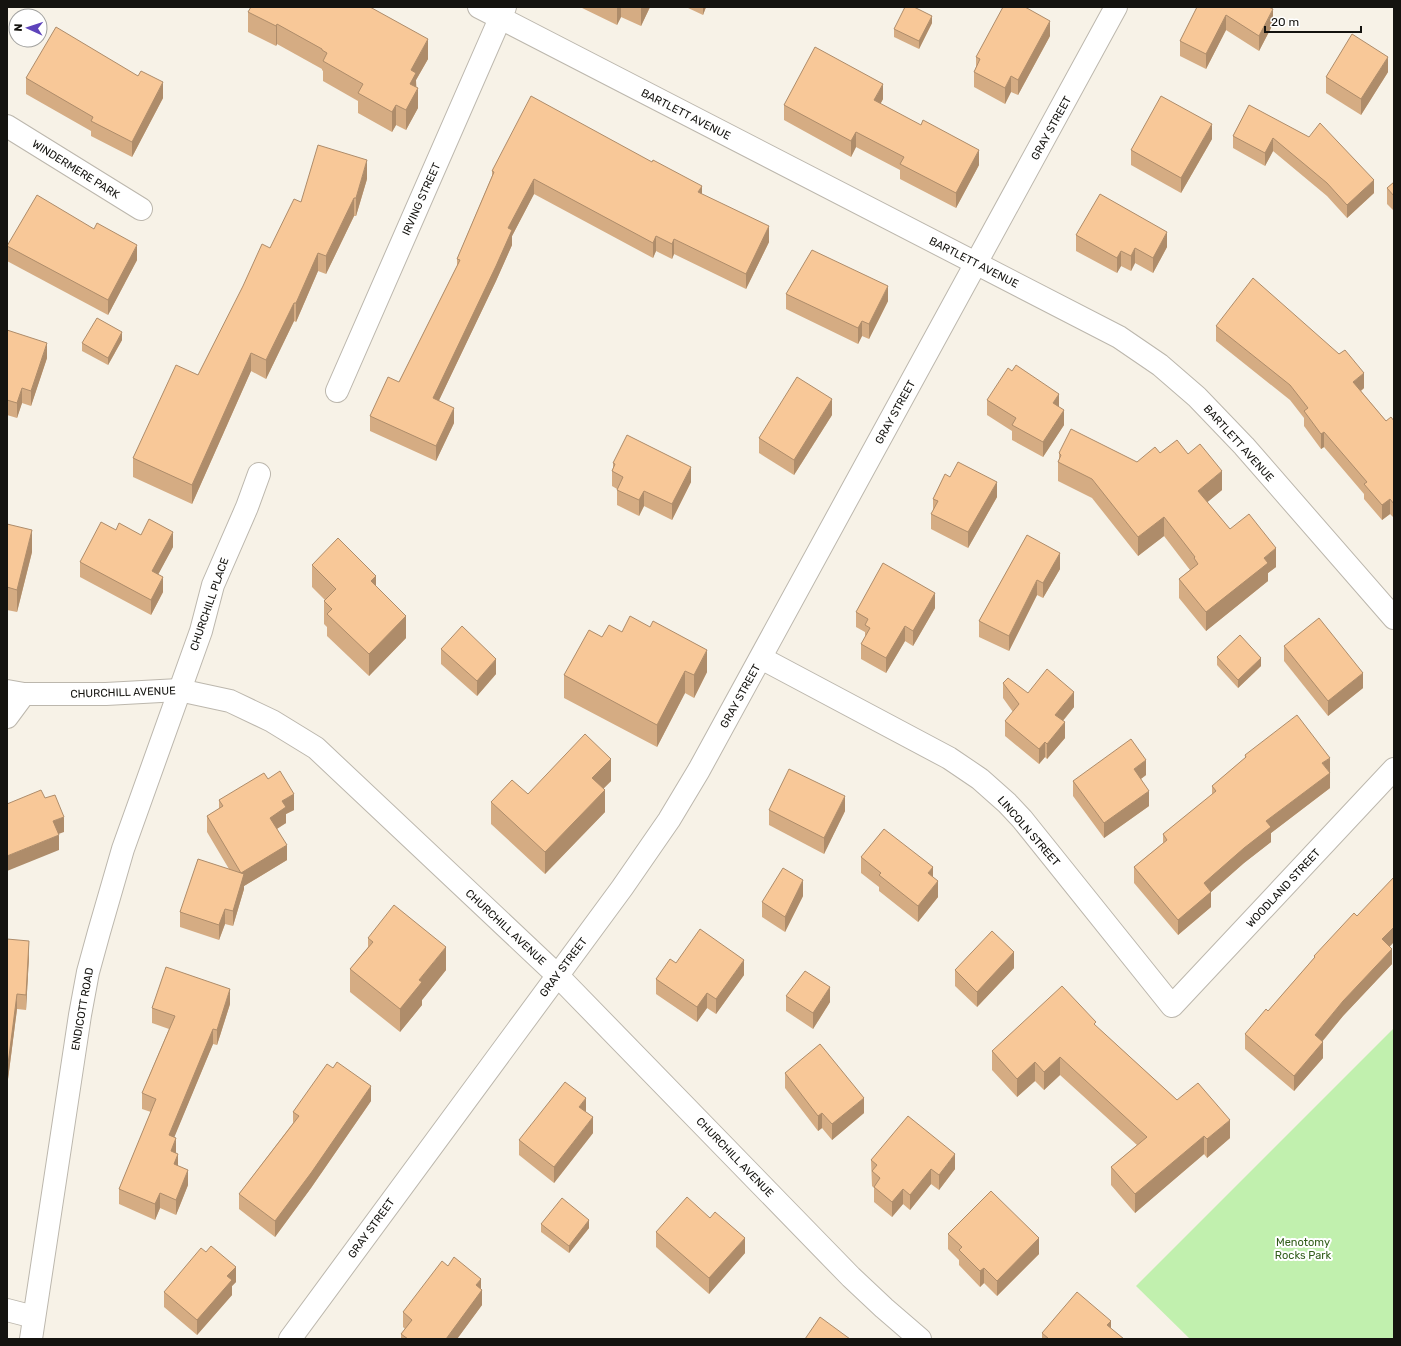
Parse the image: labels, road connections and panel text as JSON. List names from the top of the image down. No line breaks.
{"streets":{"street":["BARTLETT AVENUE","GRAY STREET","WINDERMERE PARK","IRVING STREET","CHURCHILL PLACE","CHURCHILL AVENUE","LINCOLN STREET","WOODLAND STREET","ENDICOTT ROAD"]},"crossings":[["BARTLETT AVENUE","GRAY STREET"],["BARTLETT AVENUE","IRVING STREET"],["GRAY STREET","CHURCHILL AVENUE"],["GRAY STREET","LINCOLN STREET"],["CHURCHILL PLACE","CHURCHILL AVENUE"],["CHURCHILL PLACE","ENDICOTT ROAD"],["CHURCHILL AVENUE","ENDICOTT ROAD"],["LINCOLN STREET","WOODLAND STREET"]],"parks":["Menotomy Rocks Park"],"scale_bar":"20 m","north":"left"}
